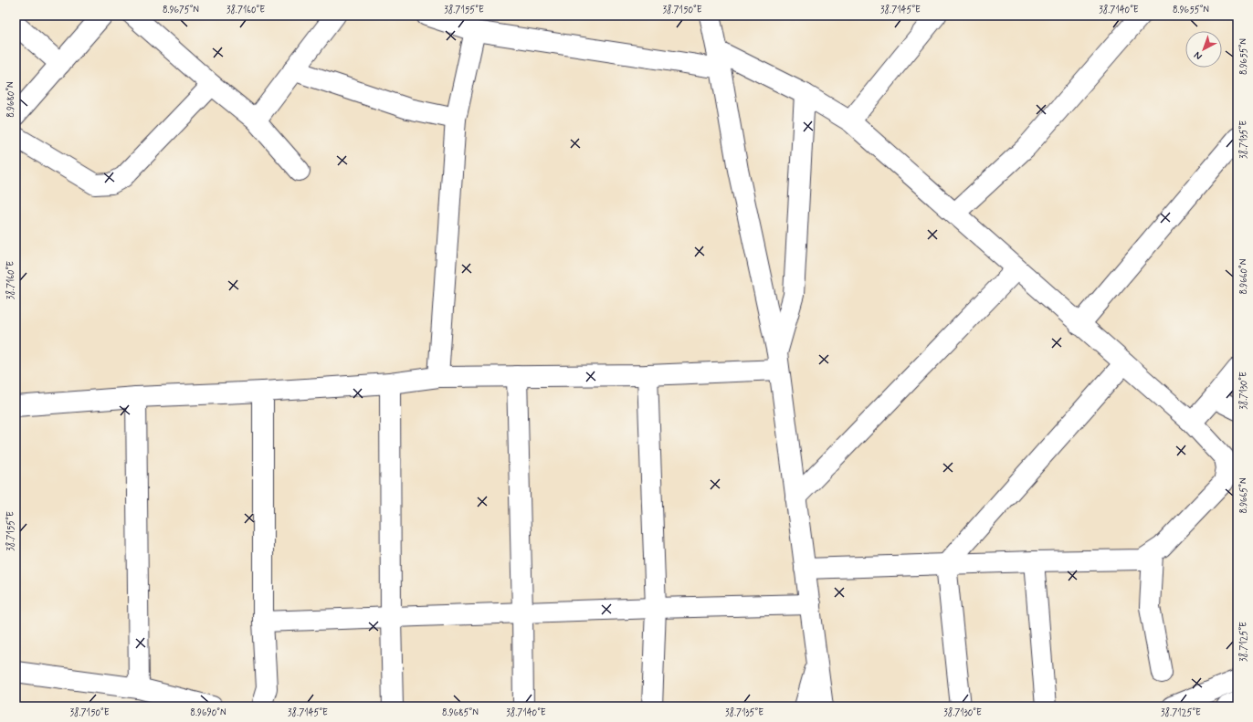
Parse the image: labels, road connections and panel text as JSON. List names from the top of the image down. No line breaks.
{"north":"bottom left","coordinates":["8.9675°N","38.7160°E","38.7155°E","38.7150°E","38.7145°E","38.7140°E","8.9655°N","8.9680°N","38.7135°E","8.9660°N","38.7130°E","8.9665°N","38.7125°E","8.9690°N","8.9685°N"]}
